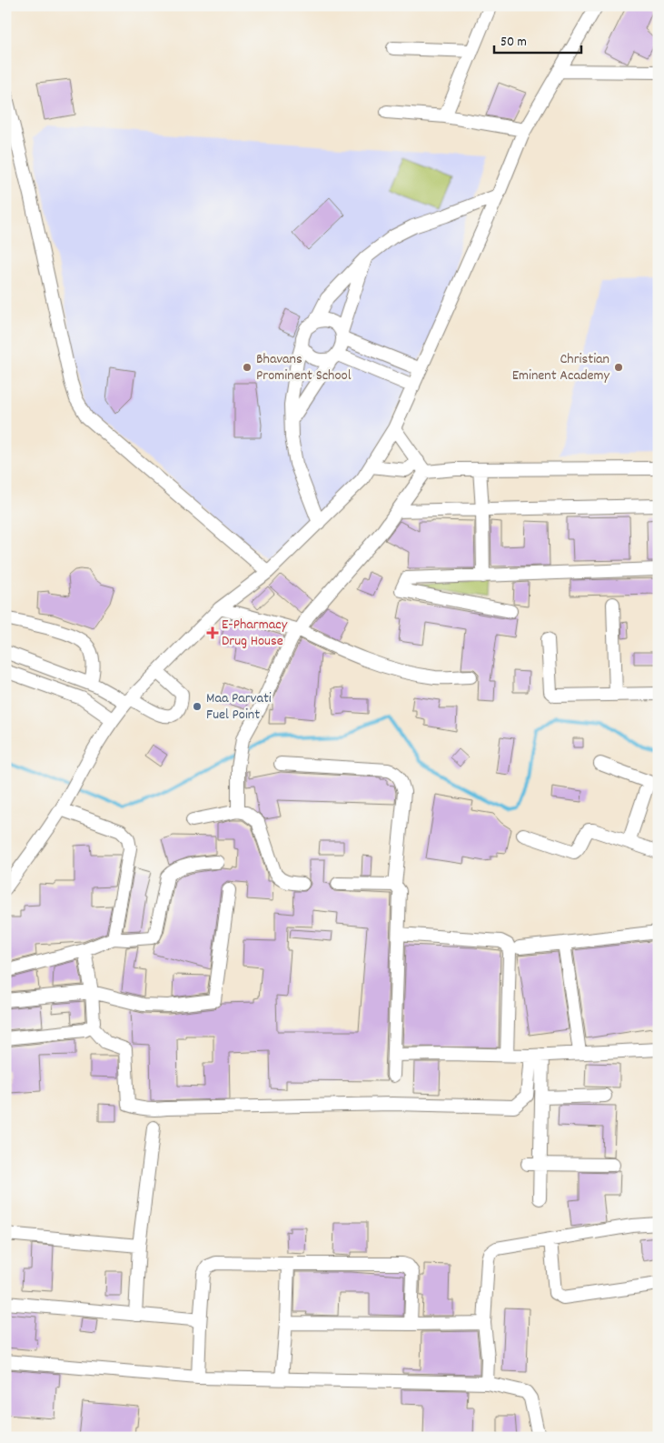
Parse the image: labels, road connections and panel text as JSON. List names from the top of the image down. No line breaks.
{"places":{"other":["Bhavans Prominent School","Christian Eminent Academy","Maa Parvati Fuel Point"],"health":["E-Pharmacy Drug House"]},"scale_bar":"50 m"}
